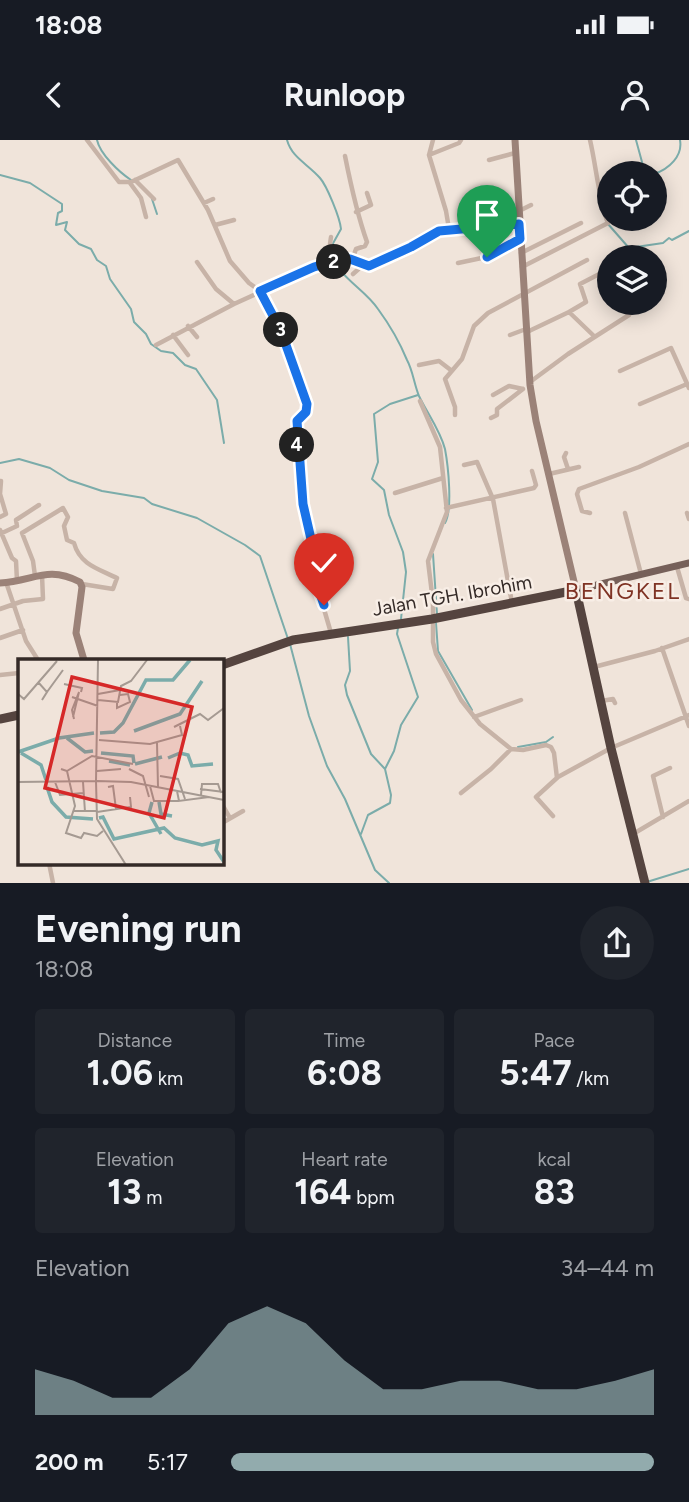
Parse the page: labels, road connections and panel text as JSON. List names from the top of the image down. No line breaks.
{"streets":{"highway":["Jalan TGH. Ibrohim"]},"districts":["BENGKEL"],"page":{"status":"18:08","header":"Runloop","pins":["2","3","4"],"heading":["Evening run","18:08"],"stats":[["Distance","1.06 km"],["Time","6:08"],["Pace","5:47 /km"],["Elevation","13 m"],["Heart rate","164 bpm"],["kcal","83"]],"chart":["Elevation","34–44 m"],"list":[{"name":"200 m","note":"5:17"}]}}
